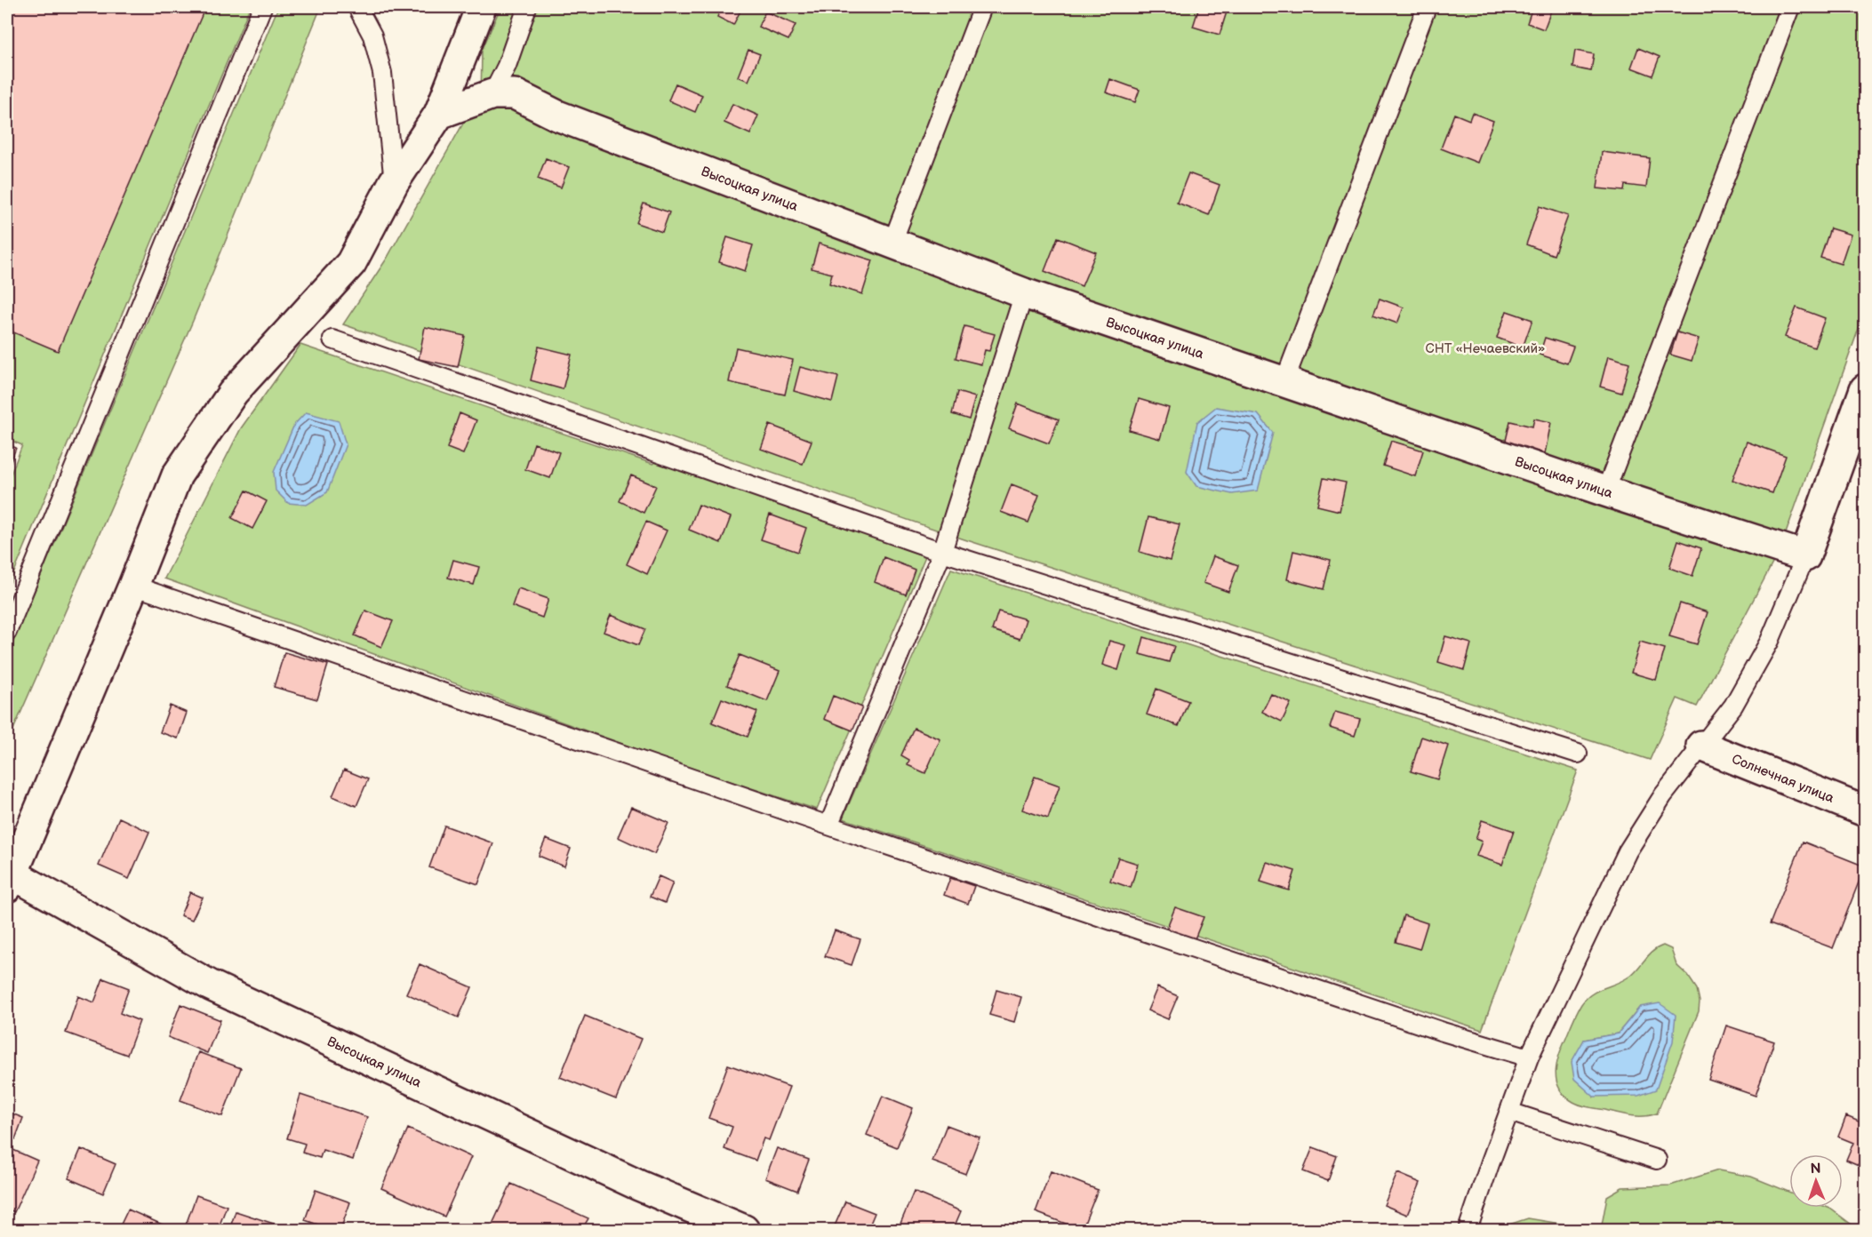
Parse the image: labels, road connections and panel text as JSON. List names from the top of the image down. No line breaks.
{"streets":{"street":["Высоцкая улица","Солнечная улица"]},"parks":["СНТ «Нечаевский»"],"north":"top"}
